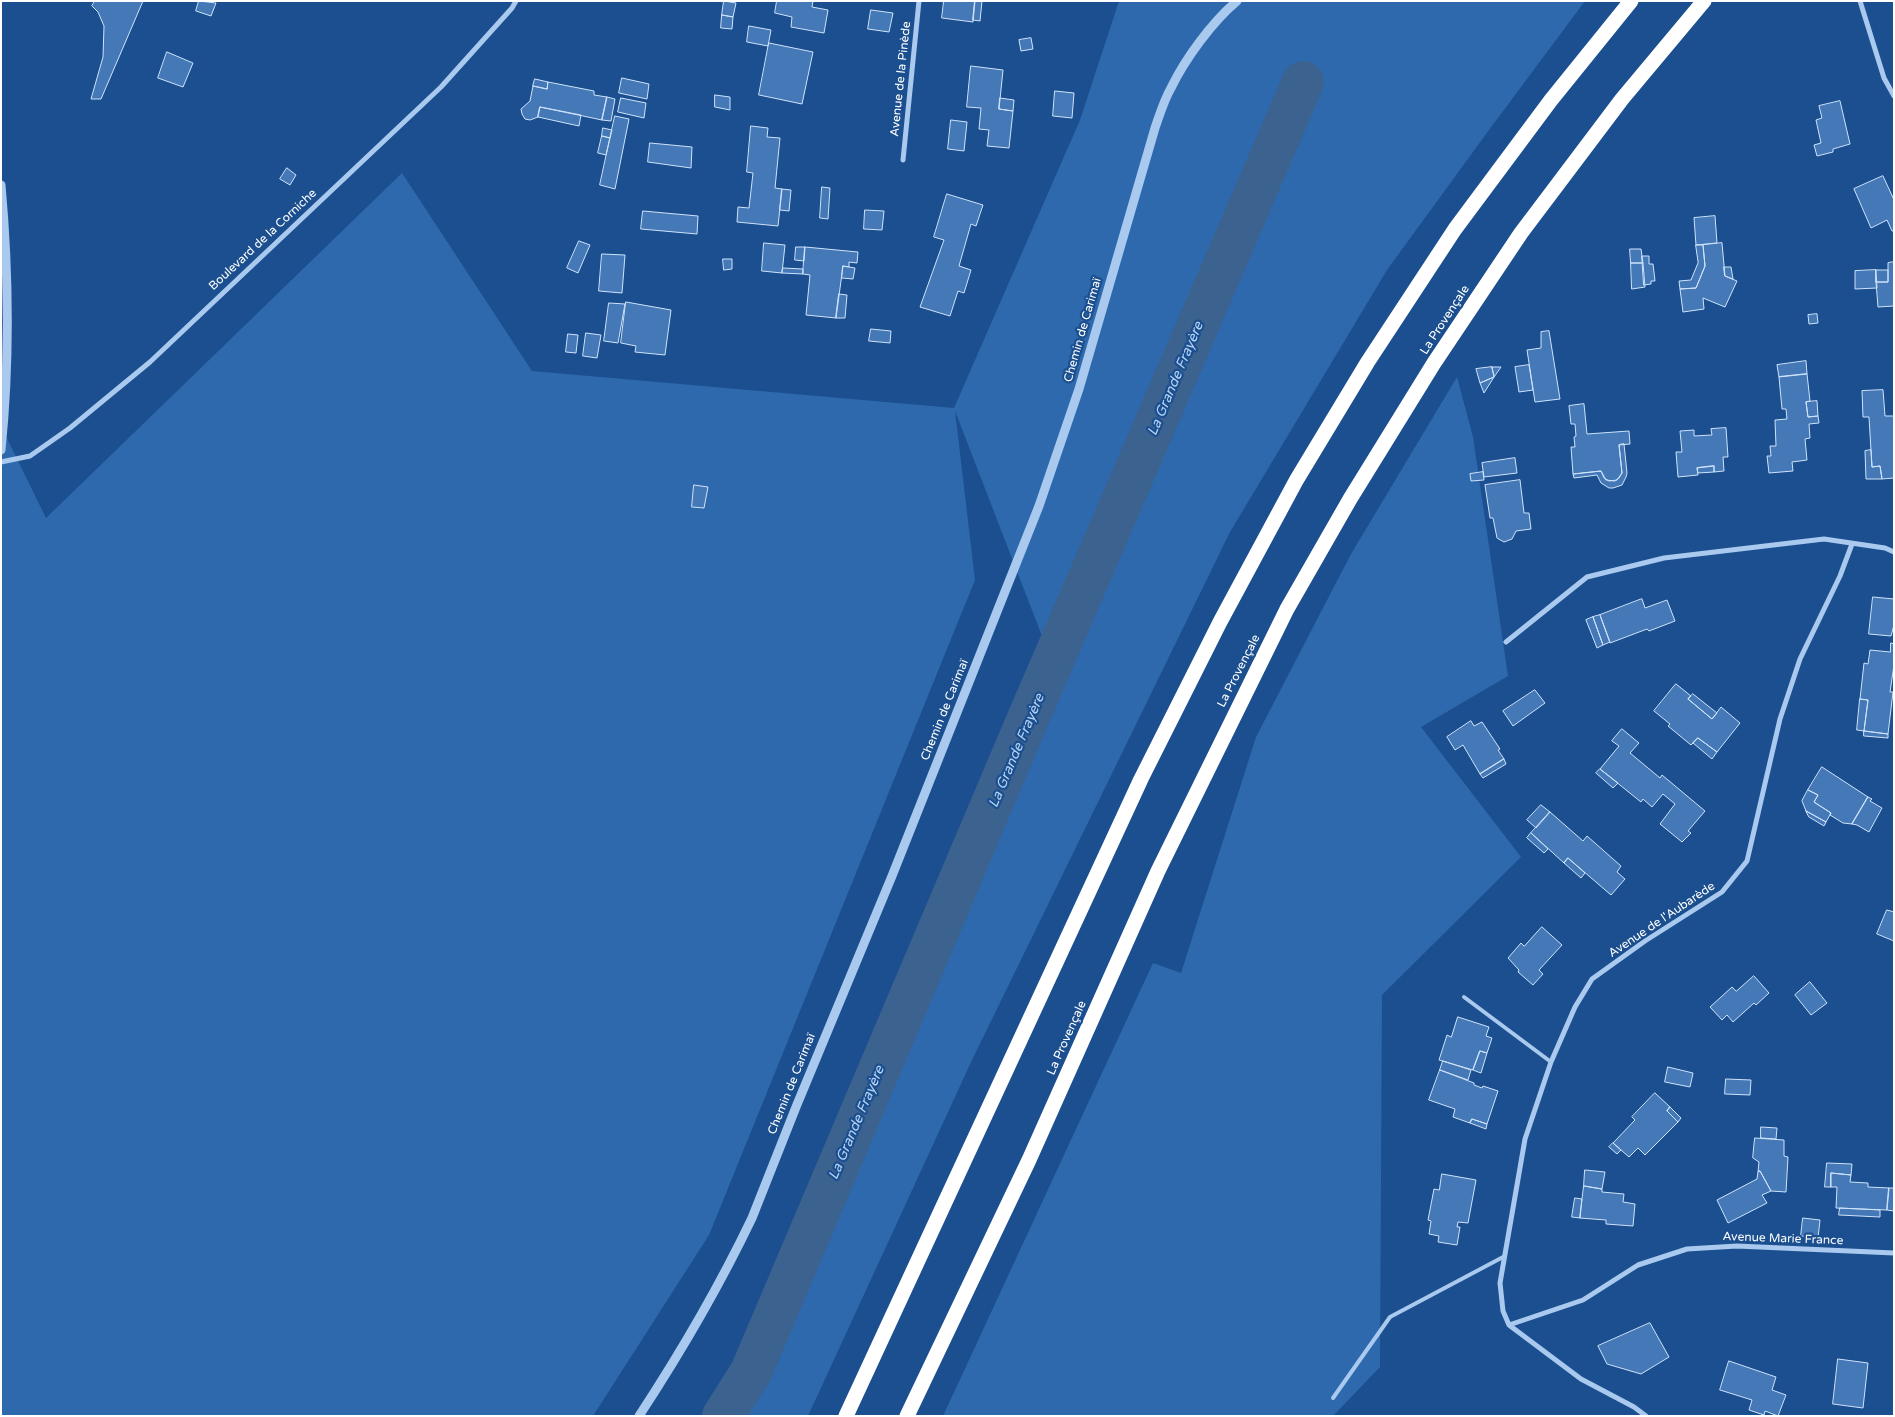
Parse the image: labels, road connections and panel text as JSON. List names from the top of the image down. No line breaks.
{"streets":{"highway":["La Provençale"],"street":["Avenue de la Pinède","Boulevard de la Corniche","Chemin de Carimaï","Avenue de l'Aubarède","Avenue Marie France"]},"crossings":[["Avenue de l'Aubarède","Avenue Marie France"]],"water":["La Grande Frayère"]}
